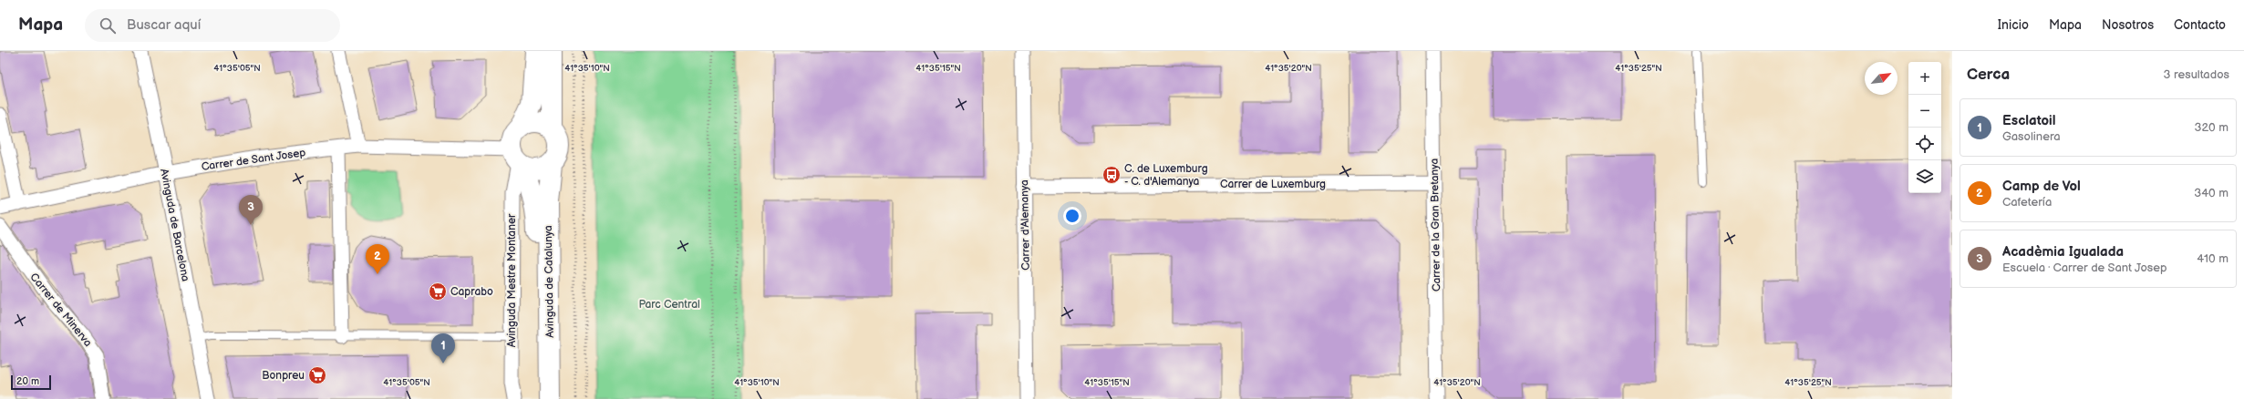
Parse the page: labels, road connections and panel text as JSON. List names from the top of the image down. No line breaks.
{"streets":{"street":["Carrer de Sant Josep","Carrer de Luxemburg","Avinguda de Barcelona","Carrer d'Alemanya","Carrer de la Gran Bretanya","Avinguda Mestre Montaner","Avinguda de Catalunya","Carrer de Minerva"]},"crossings":[["Carrer de Sant Josep","Avinguda de Barcelona"],["Carrer de Sant Josep","Avinguda Mestre Montaner"],["Carrer de Sant Josep","Avinguda de Catalunya"],["Carrer de Luxemburg","Carrer d'Alemanya"],["Carrer de Luxemburg","Carrer de la Gran Bretanya"],["Avinguda Mestre Montaner","Avinguda de Catalunya"]],"parks":["Parc Central"],"places":{"bus stop":["C. de Luxemburg - C. d'Alemanya"],"supermarket":["Caprabo","Bonpreu"]},"scale_bar":"20 m","north":"top right","page":{"header":"Mapa","search":"Buscar aquí","nav":["Inicio","Mapa","Nosotros","Contacto"],"heading":["Cerca","3 resultados"],"map_buttons":["+","−"],"list":[{"mark":"1","name":"Esclatoil","note":"Gasolinera","value":"320 m"},{"mark":"2","name":"Camp de Vol","note":"Cafetería","value":"340 m"},{"mark":"3","name":"Acadèmia Igualada","note":"Escuela · Carrer de Sant Josep","value":"410 m"}],"pins":["3","2","1"],"scale":"20 m"},"coordinates":["41°35'05\"N","41°35'10\"N","41°35'15\"N","41°35'20\"N","41°35'25\"N"]}
